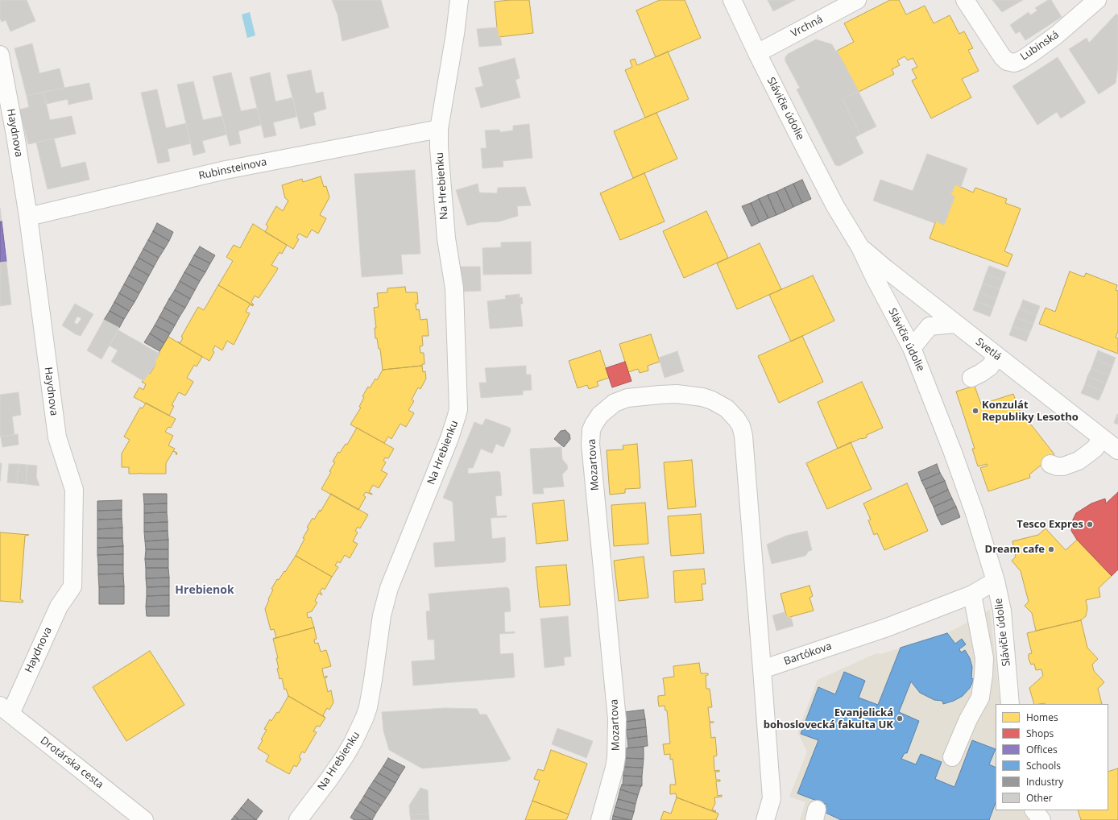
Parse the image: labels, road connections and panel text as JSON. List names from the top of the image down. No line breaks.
{"streets":{"street":["Vrchná","Lubinská","Slávičie údolie","Haydnova","Rubinsteinova","Na Hrebienku","Svetlá","Mozartova","Bartókova","Drotárska cesta"]},"crossings":[["Vrchná","Slávičie údolie"],["Slávičie údolie","Svetlá"],["Slávičie údolie","Bartókova"],["Haydnova","Rubinsteinova"],["Haydnova","Drotárska cesta"],["Rubinsteinova","Na Hrebienku"],["Mozartova","Bartókova"]],"districts":["Hrebienok"],"places":["Konzulát Republiky Lesotho","Tesco Expres","Dream cafe","Evanjelická bohoslovecká fakulta UK"],"legend":["Homes","Shops","Offices","Schools","Industry","Other"]}
